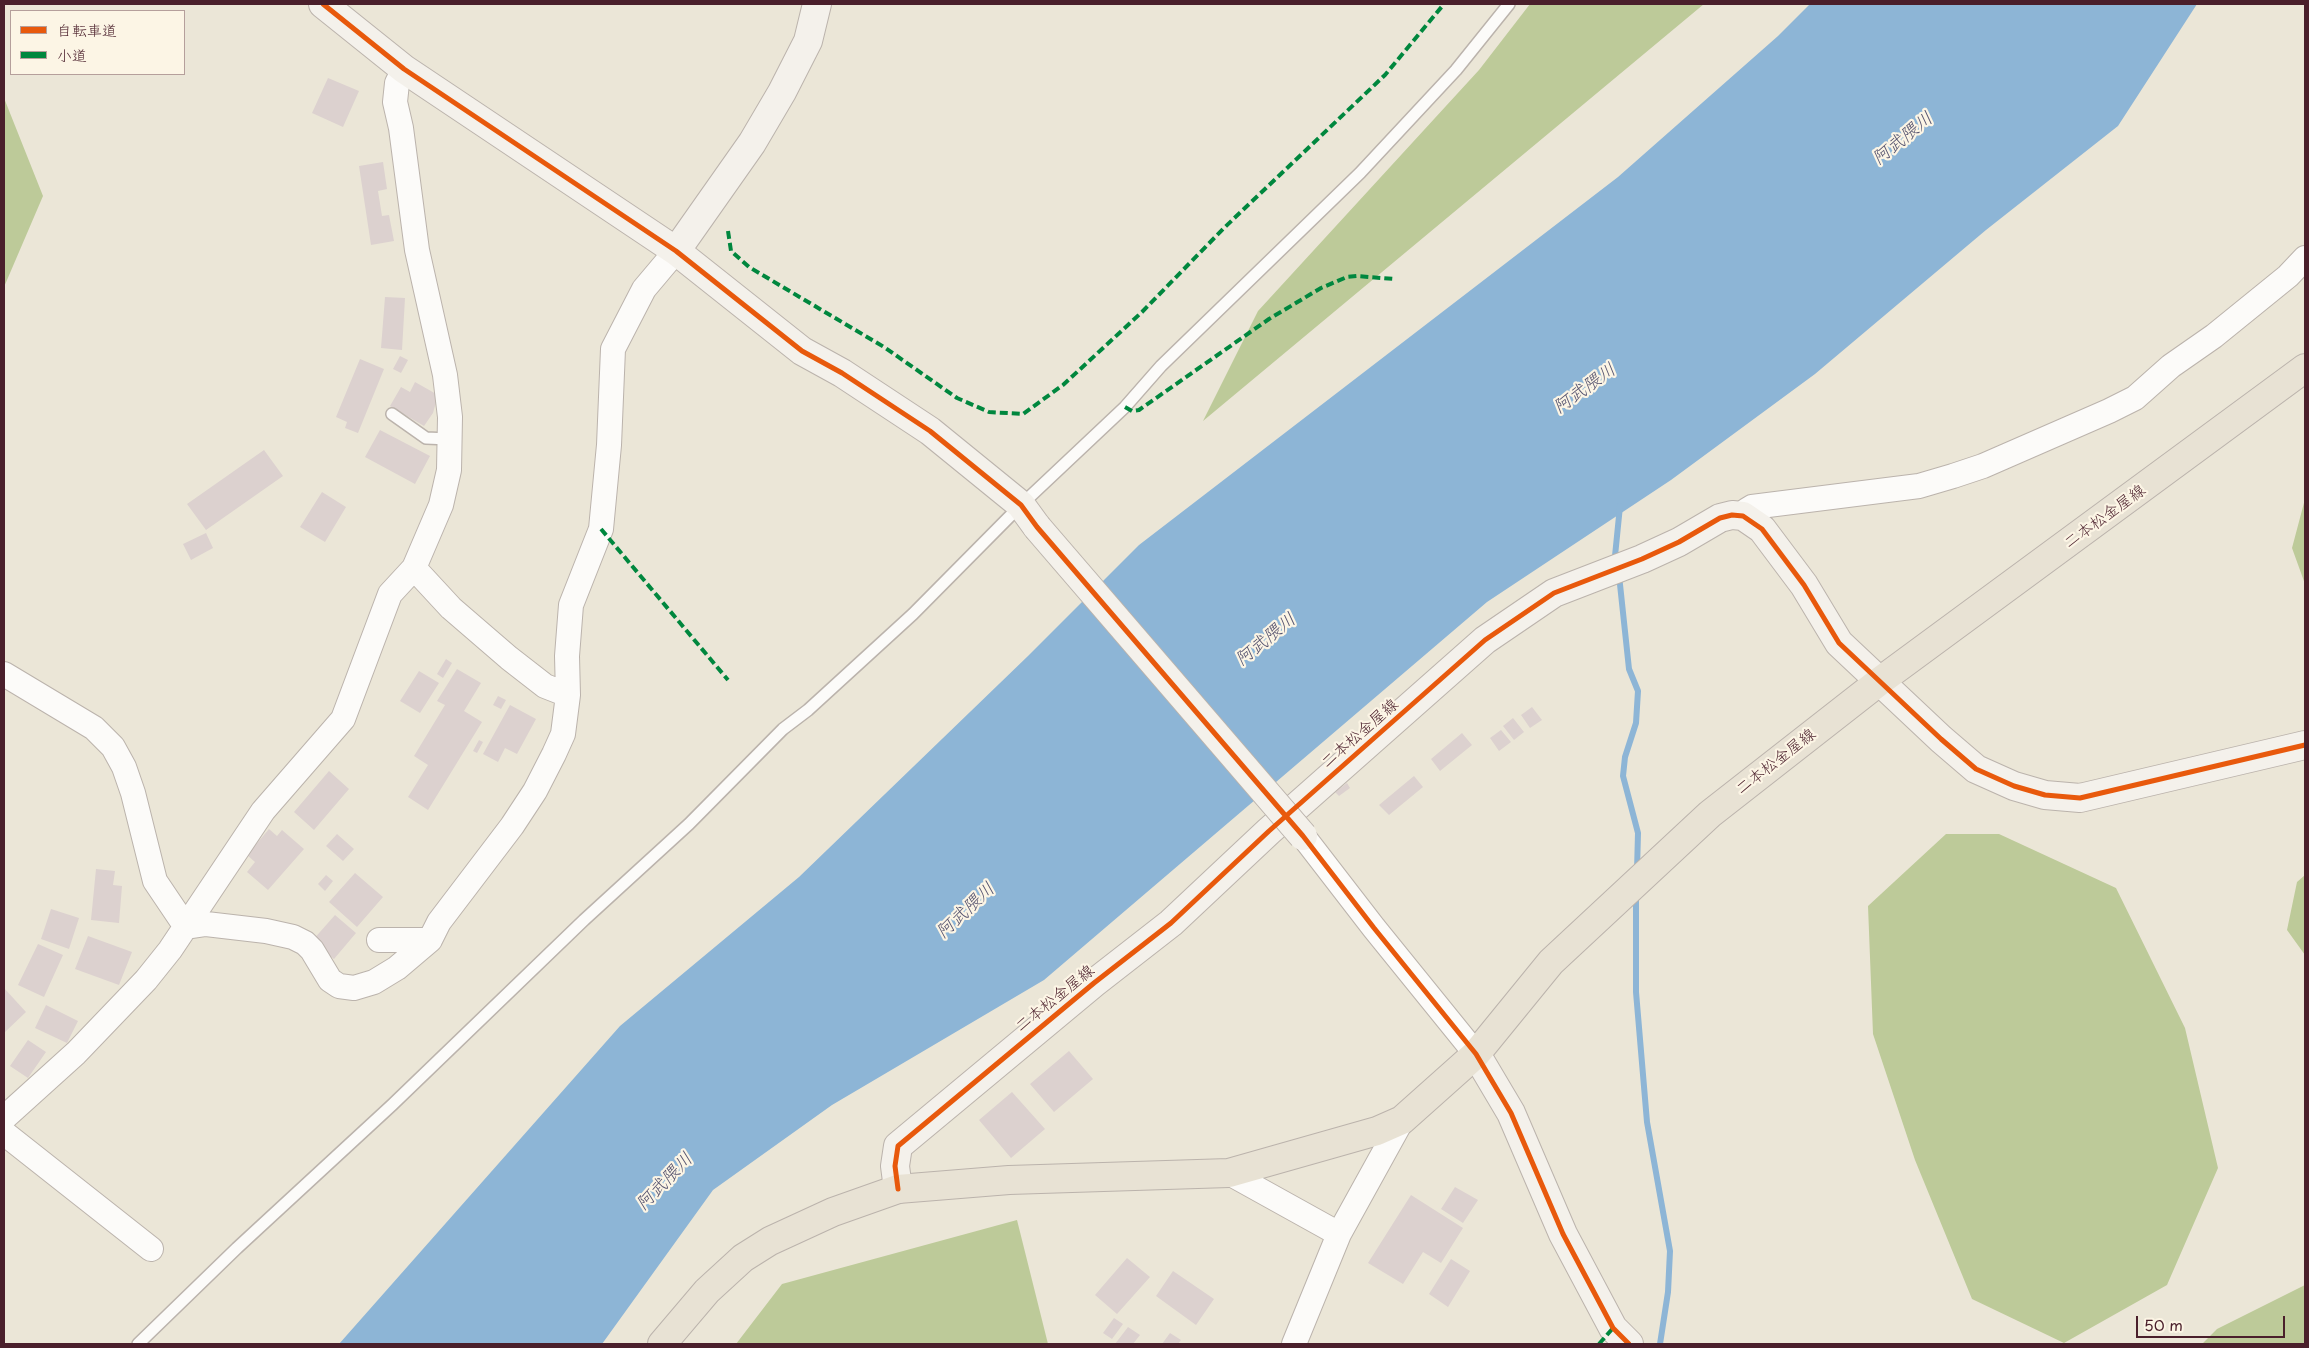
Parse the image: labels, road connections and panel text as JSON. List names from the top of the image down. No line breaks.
{"streets":{"main road":["二本松金屋線"]},"water":["阿武隈川"],"legend":["自転車道","小道"],"scale_bar":"50 m"}
